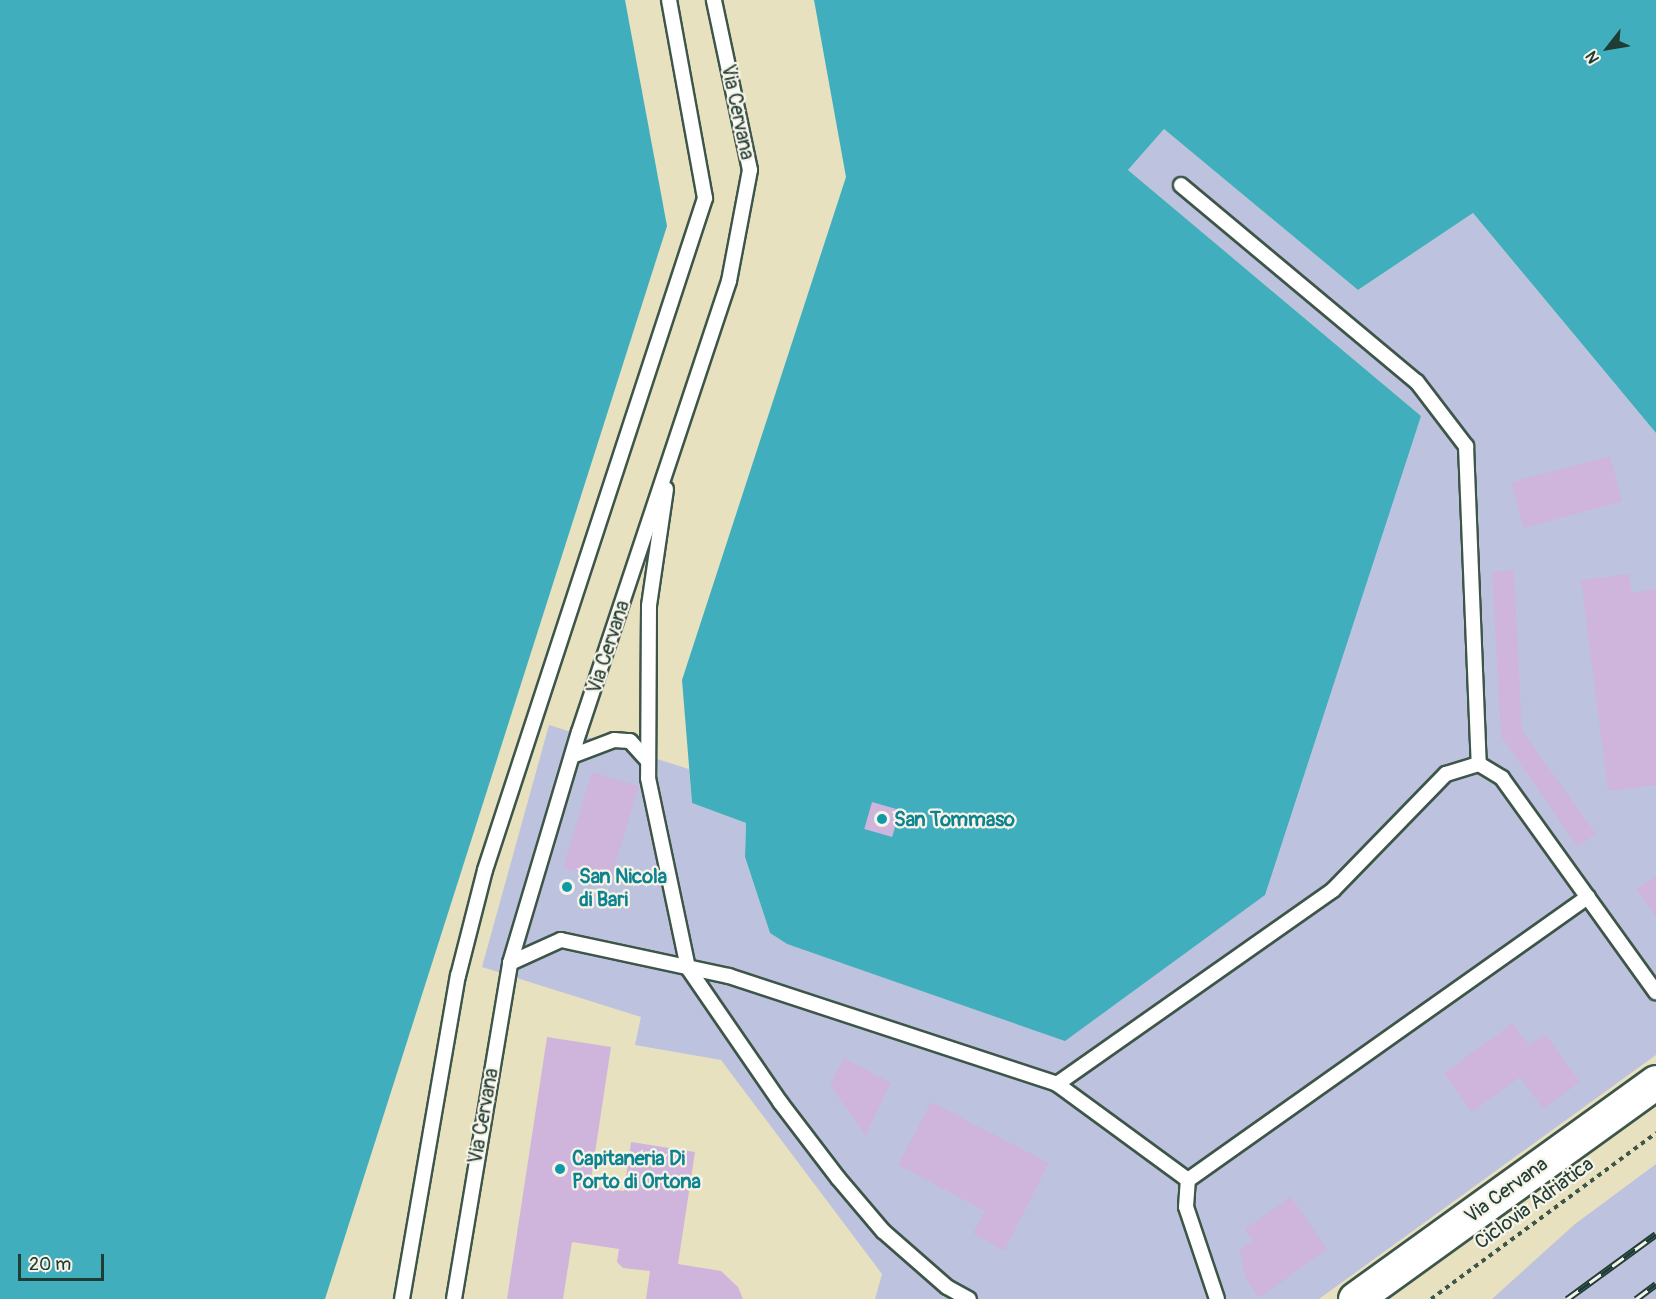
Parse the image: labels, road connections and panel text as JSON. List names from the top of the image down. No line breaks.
{"streets":{"street":["Via Cervana"],"path":["Ciclovia Adriatica"]},"places":["San Tommaso","San Nicola di Bari","Capitaneria Di Porto di Ortona"],"scale_bar":"20 m","north":"bottom left"}
